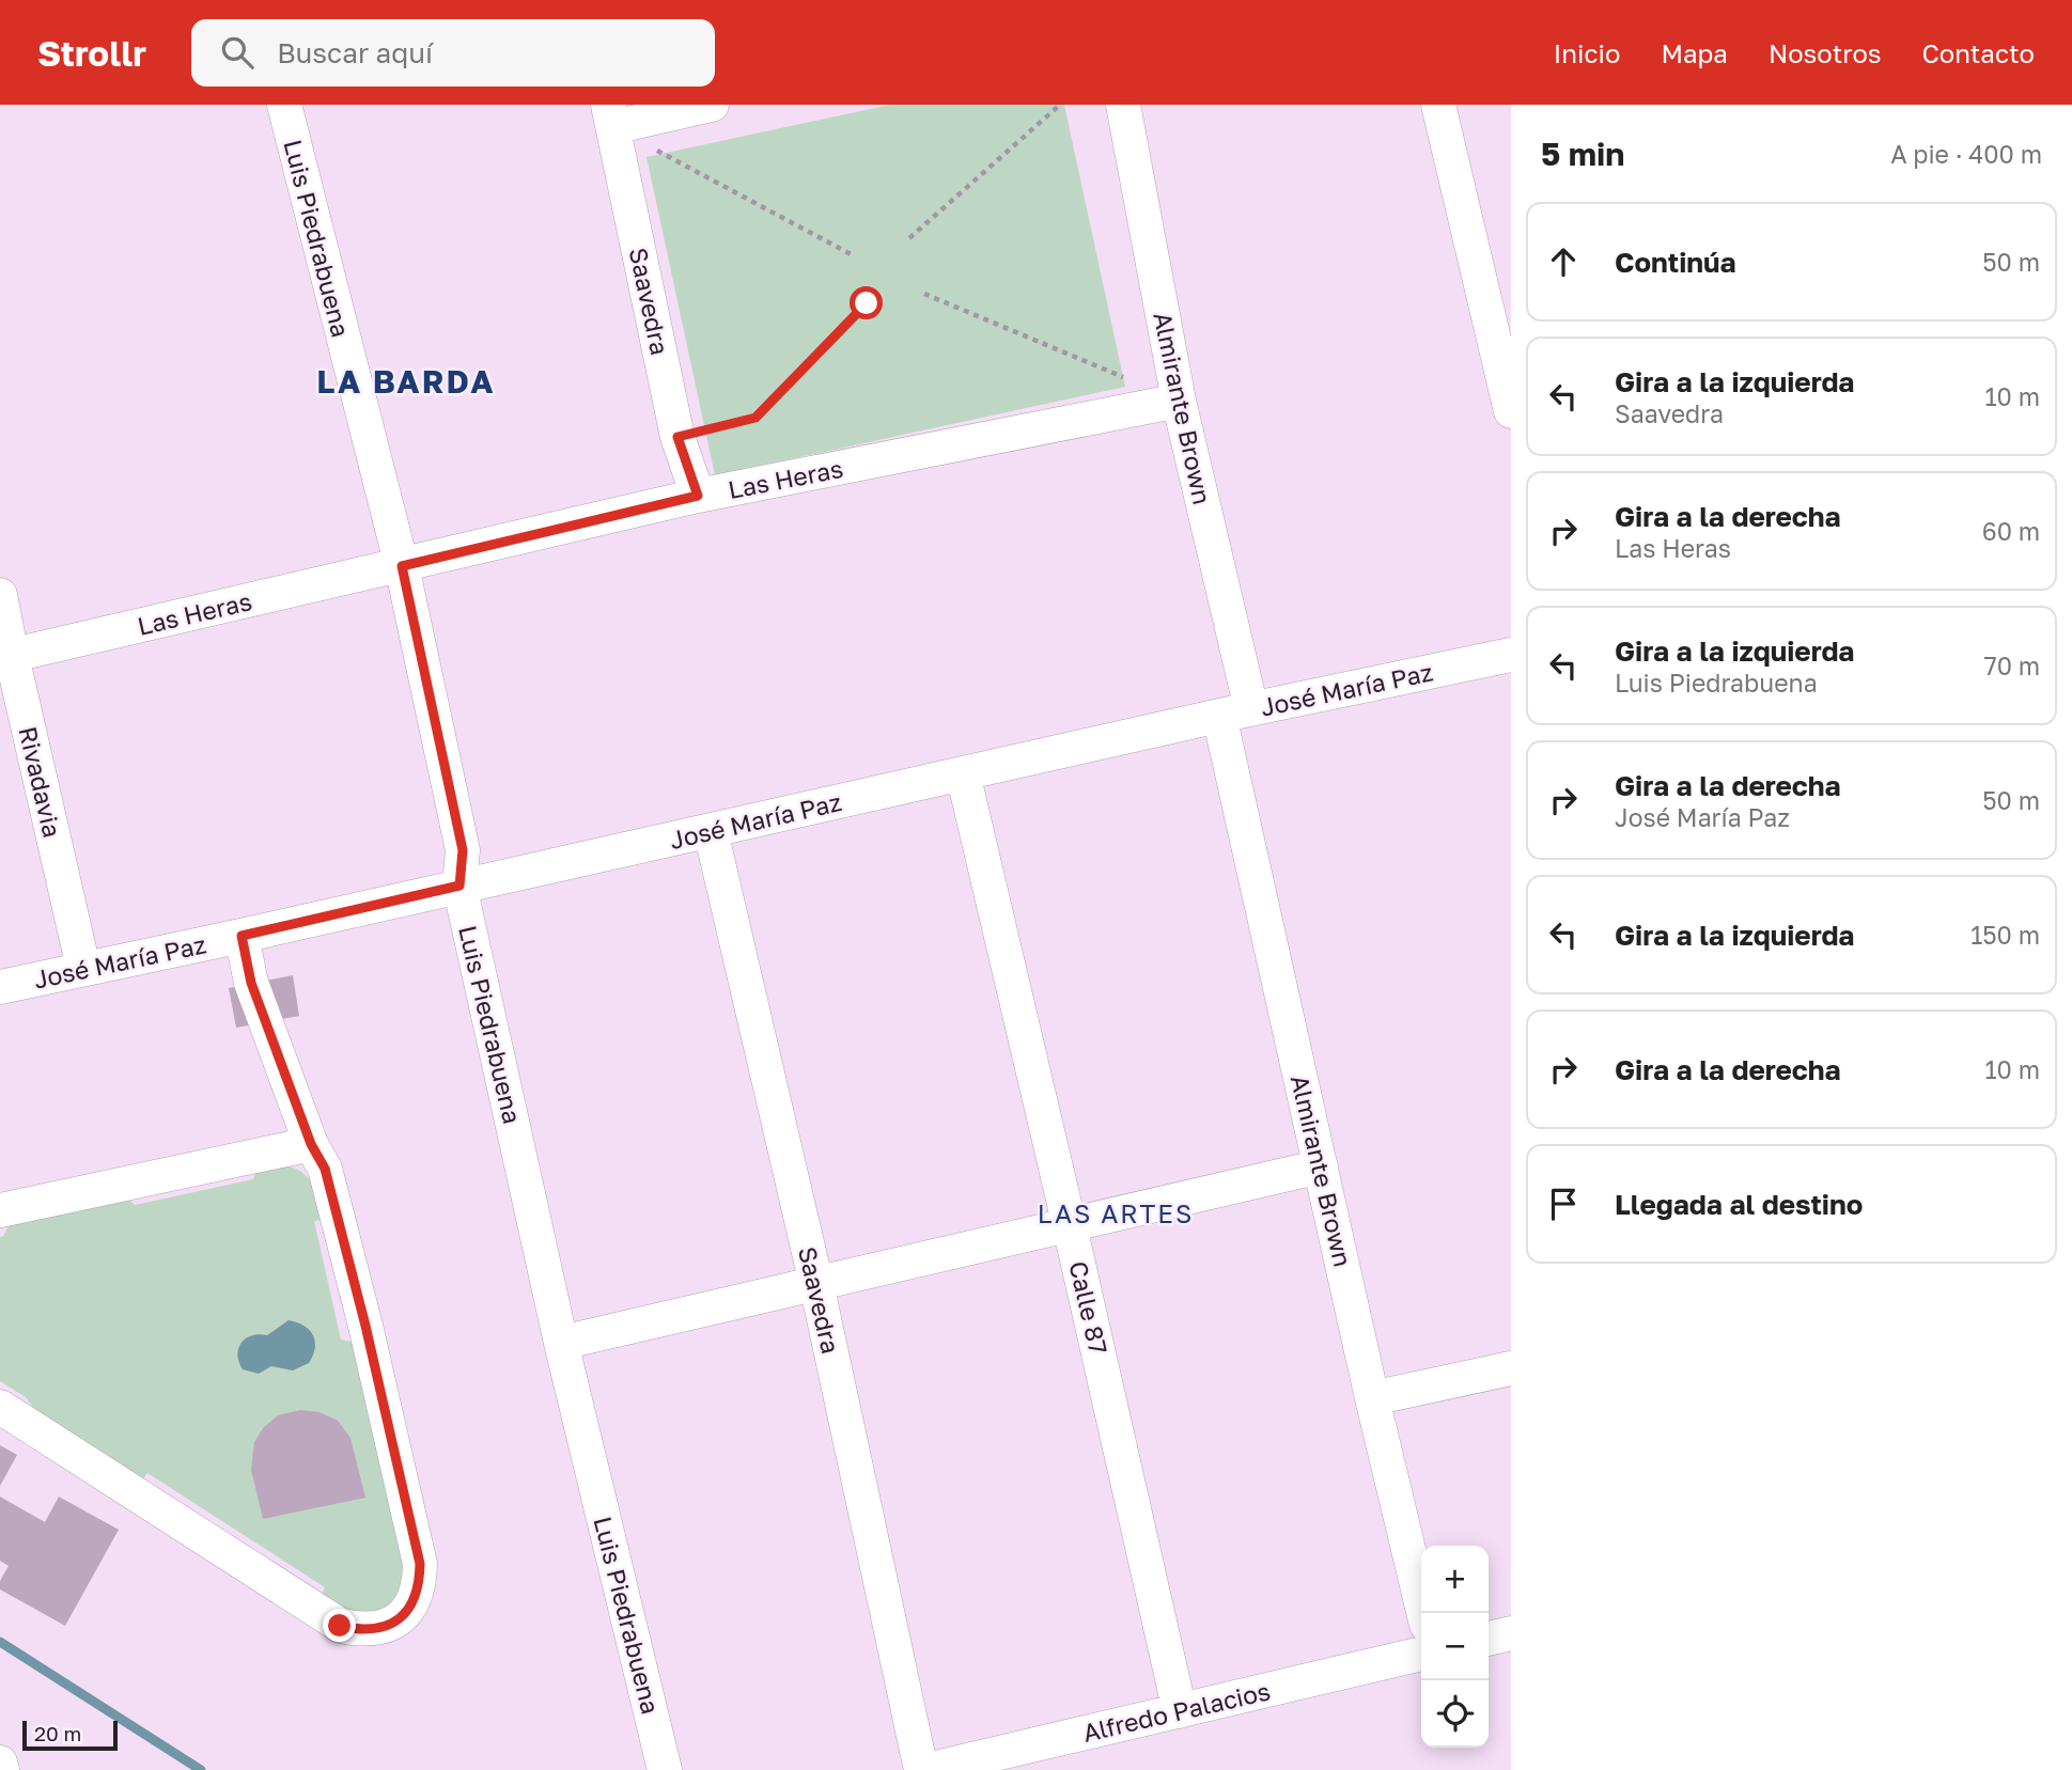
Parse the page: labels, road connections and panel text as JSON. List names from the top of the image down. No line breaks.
{"streets":{"street":["Luis Piedrabuena","Saavedra","Almirante Brown","Las Heras","José María Paz","Rivadavia","Calle 87","Alfredo Palacios"]},"crossings":[["Luis Piedrabuena","Las Heras"],["Luis Piedrabuena","José María Paz"],["Saavedra","Las Heras"],["Saavedra","José María Paz"],["Saavedra","Alfredo Palacios"],["Almirante Brown","Las Heras"],["Almirante Brown","José María Paz"],["Las Heras","Rivadavia"],["José María Paz","Rivadavia"],["José María Paz","Calle 87"],["Calle 87","Alfredo Palacios"]],"districts":["LA BARDA","LAS ARTES"],"scale_bar":"20 m","page":{"header":"Strollr","search":"Buscar aquí","nav":["Inicio","Mapa","Nosotros","Contacto"],"heading":["5 min","A pie · 400 m"],"list":[["Continúa","50 m"],["Gira a la izquierda","Saavedra","10 m"],["Gira a la derecha","Las Heras","60 m"],["Gira a la izquierda","Luis Piedrabuena","70 m"],["Gira a la derecha","José María Paz","50 m"],["Gira a la izquierda","150 m"],["Gira a la derecha","10 m"],"Llegada al destino"],"map_buttons":["+","−"],"scale":"20 m"}}
